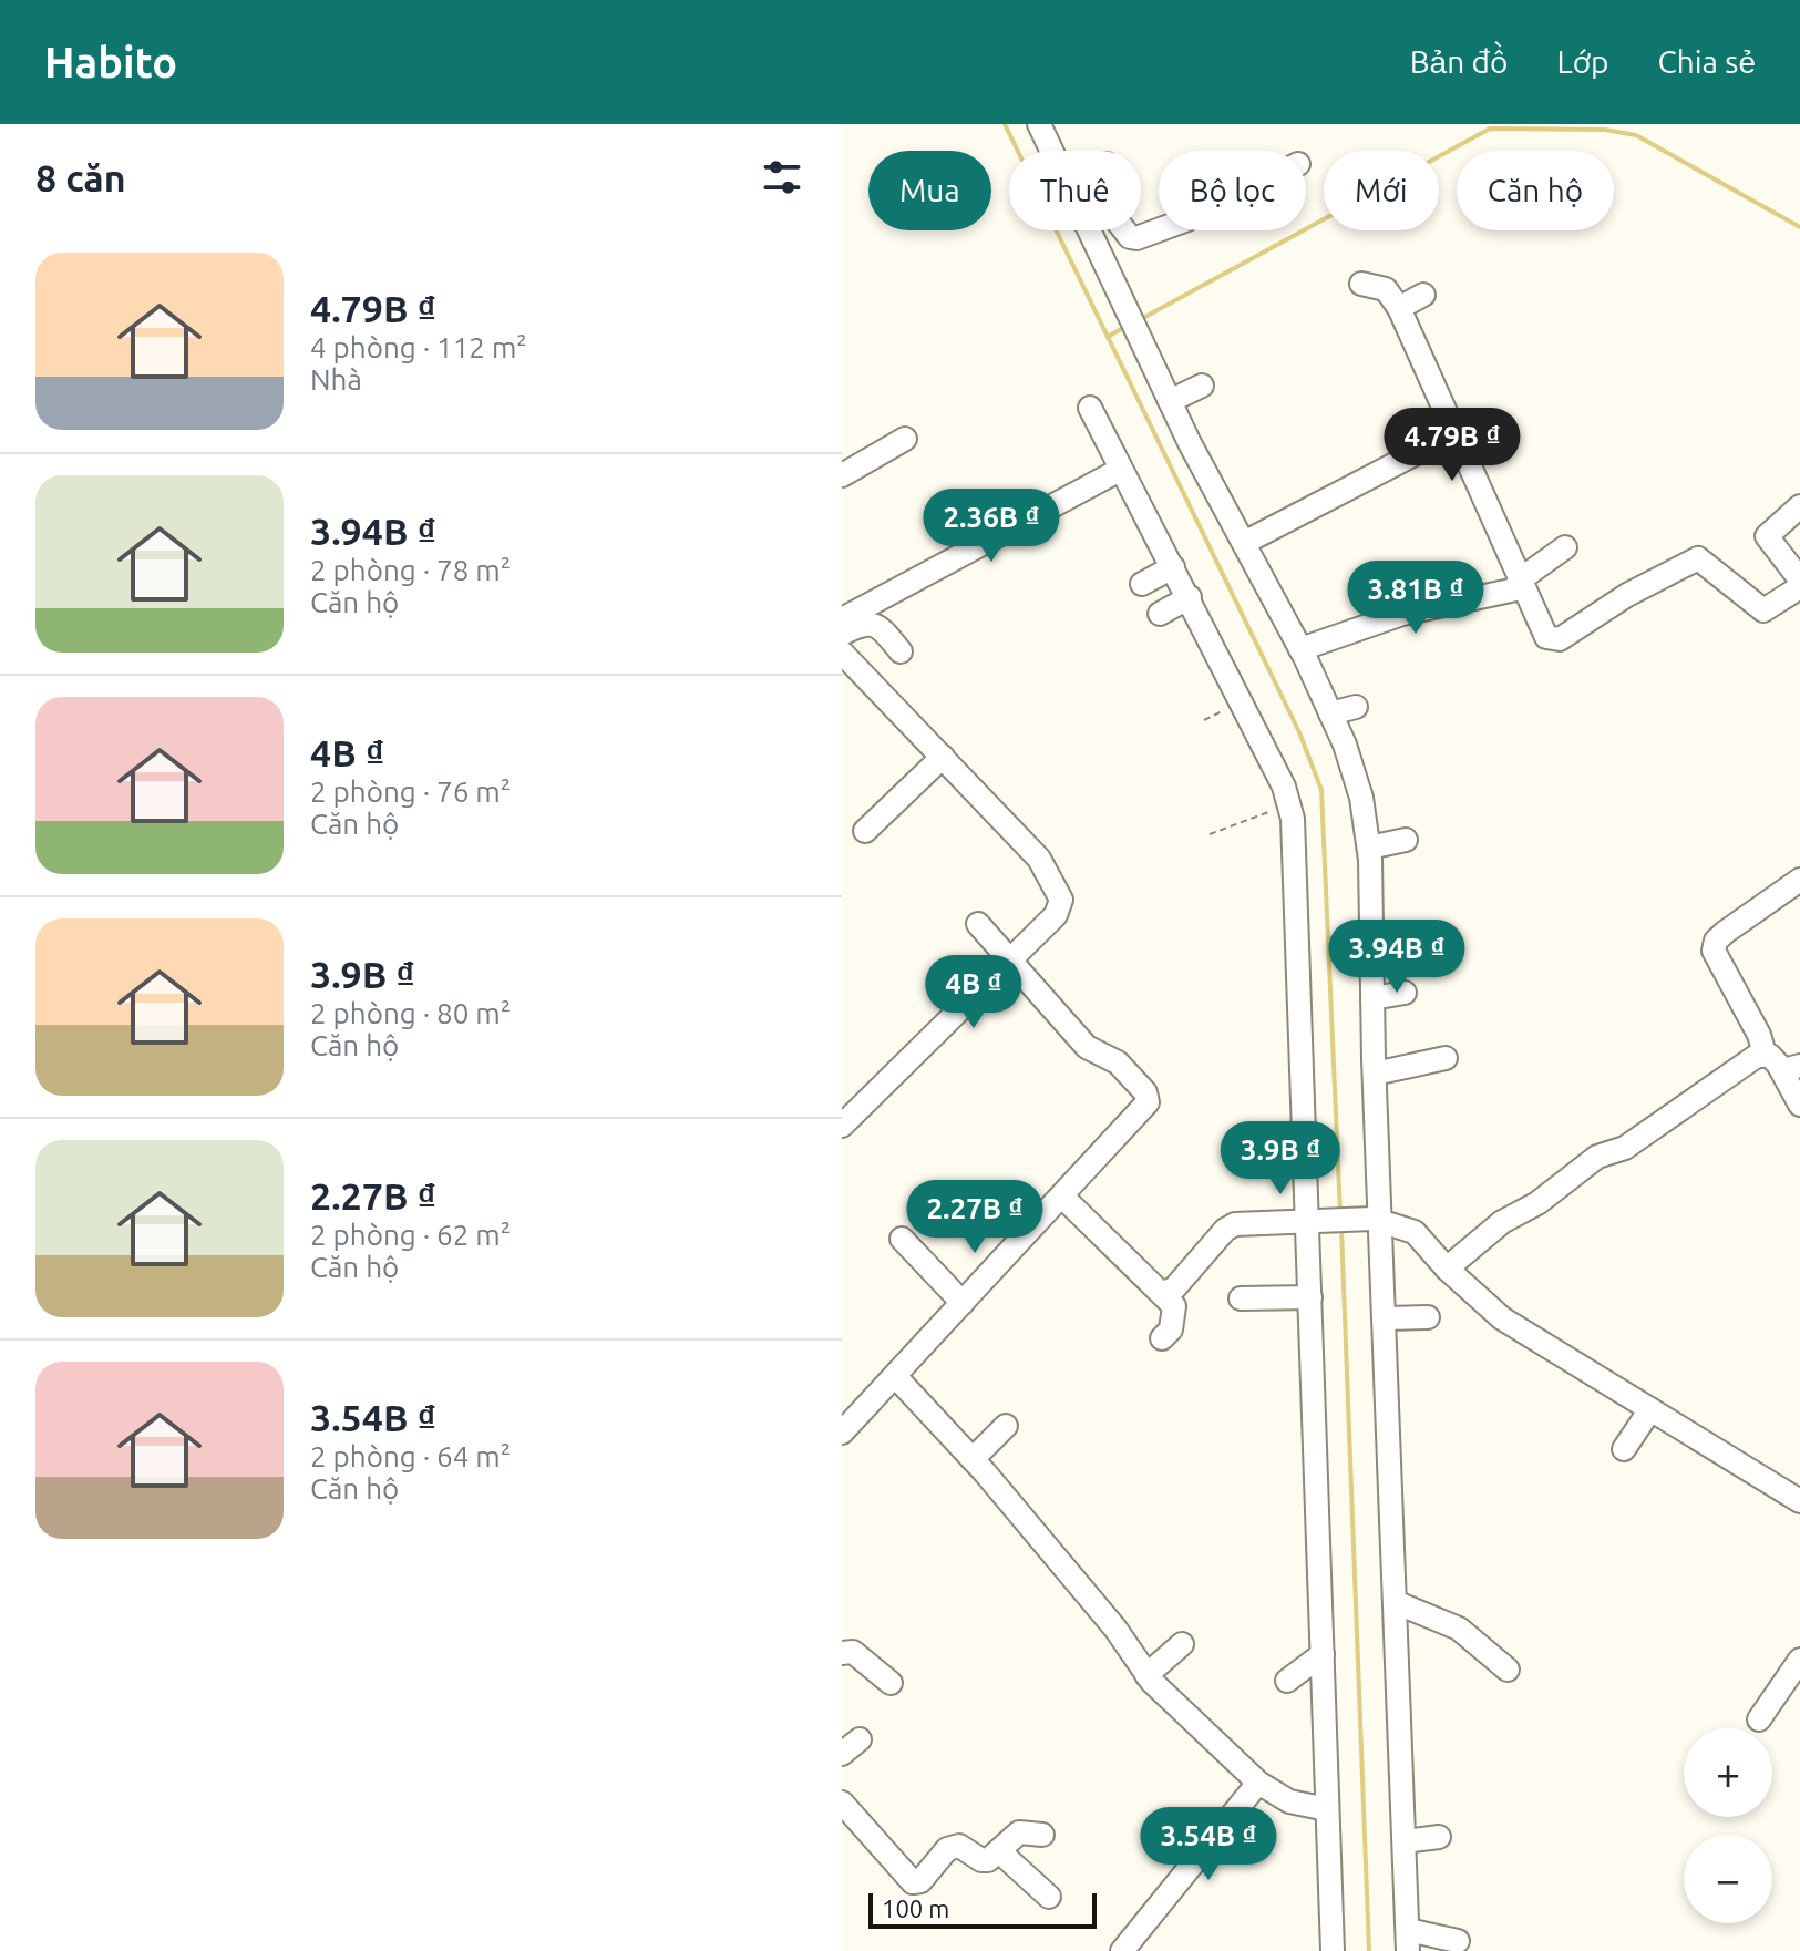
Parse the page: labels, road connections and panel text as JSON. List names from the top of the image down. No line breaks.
{"scale_bar":"100 m","page":{"header":"Habito","nav":["Bản đồ","Lớp","Chia sẻ"],"heading":"8 căn","chip":["Mua","Thuê","Bộ lọc","Mới","Căn hộ"],"list":[{"name":"4.79B ₫","note":"4 phòng · 112 m² · Nhà"},{"name":"3.94B ₫","note":"2 phòng · 78 m² · Căn hộ"},{"name":"4B ₫","note":"2 phòng · 76 m² · Căn hộ"},{"name":"3.9B ₫","note":"2 phòng · 80 m² · Căn hộ"},{"name":"2.27B ₫","note":"2 phòng · 62 m² · Căn hộ"},{"name":"3.54B ₫","note":"2 phòng · 64 m² · Căn hộ"}],"price":["4.79B ₫","2.36B ₫","3.81B ₫","3.94B ₫","4B ₫","3.9B ₫","2.27B ₫","3.54B ₫"],"map_buttons":["+","−"],"scale":"100 m"}}
